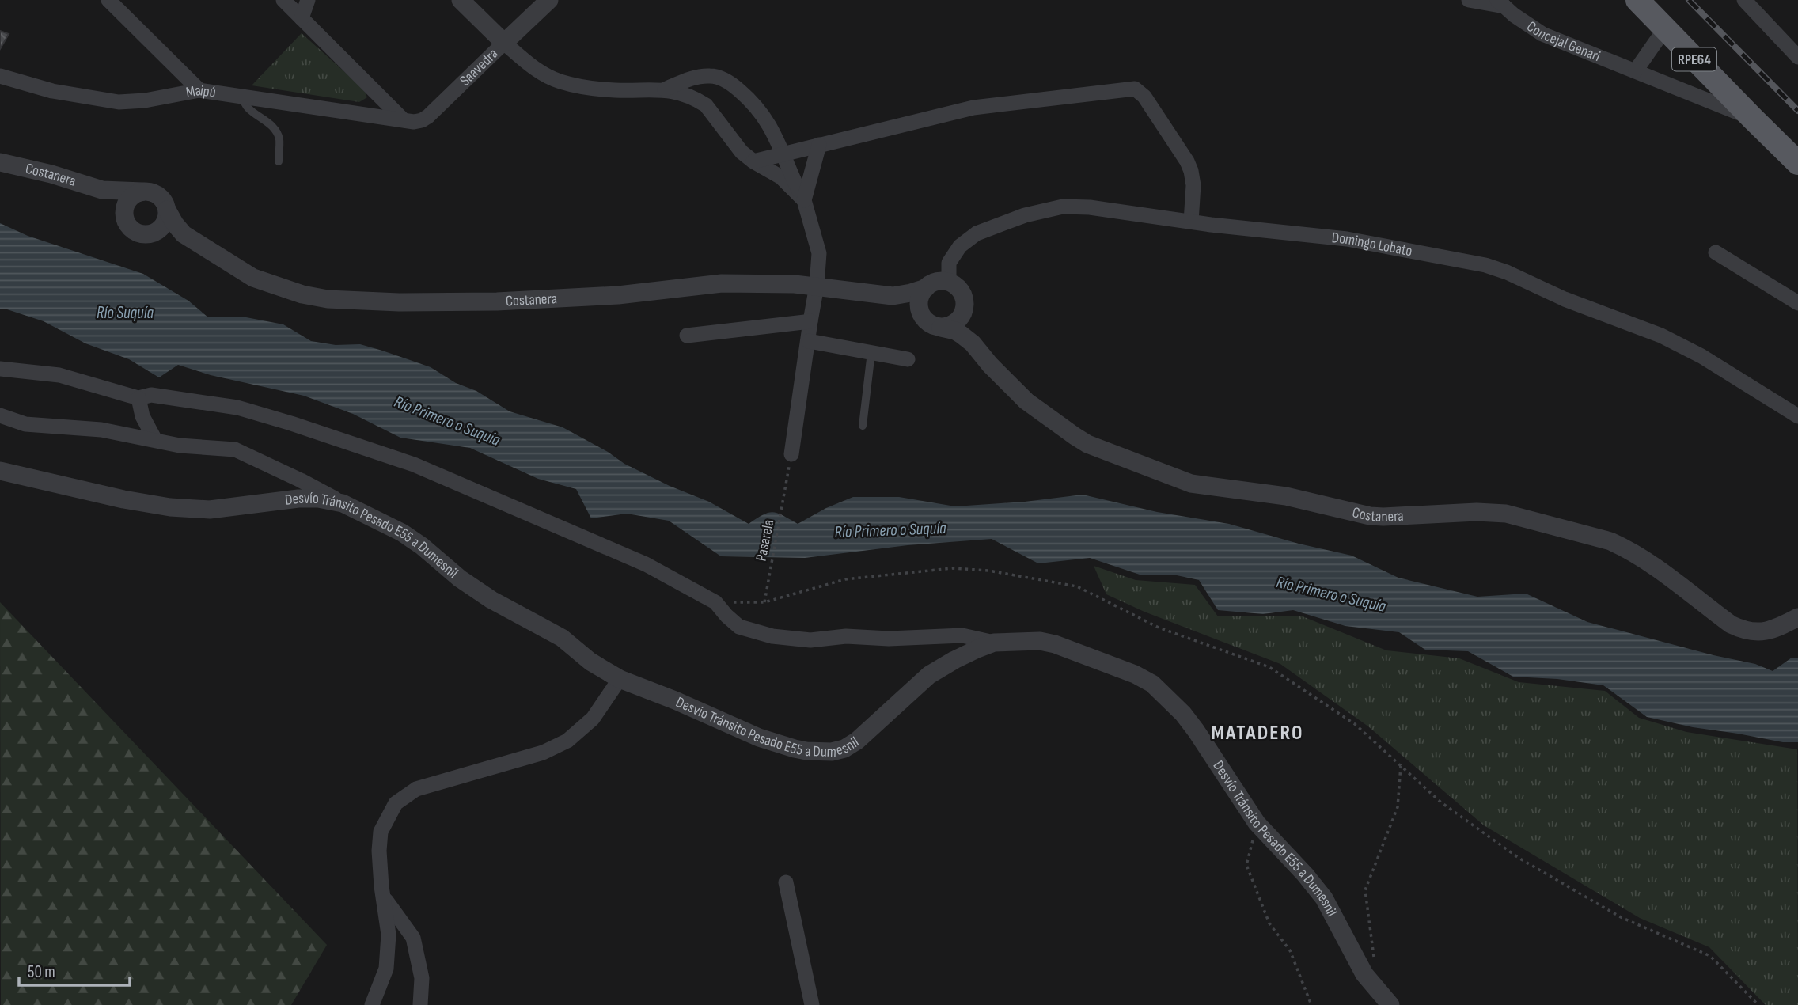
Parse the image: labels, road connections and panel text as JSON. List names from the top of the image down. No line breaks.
{"streets":{"main road":["RPE64"],"street":["Concejal Genari","Saavedra","Maipú","Costanera","Domingo Lobato","Desvío Tránsito Pesado E55 a Dumesnil"],"path":["Pasarela"]},"crossings":[["Concejal Genari","RPE64"],["Saavedra","Maipú"],["Costanera","Domingo Lobato"]],"districts":["MATADERO"],"water":["Río Suquía","Río Primero o Suquía"],"scale_bar":"50 m"}
